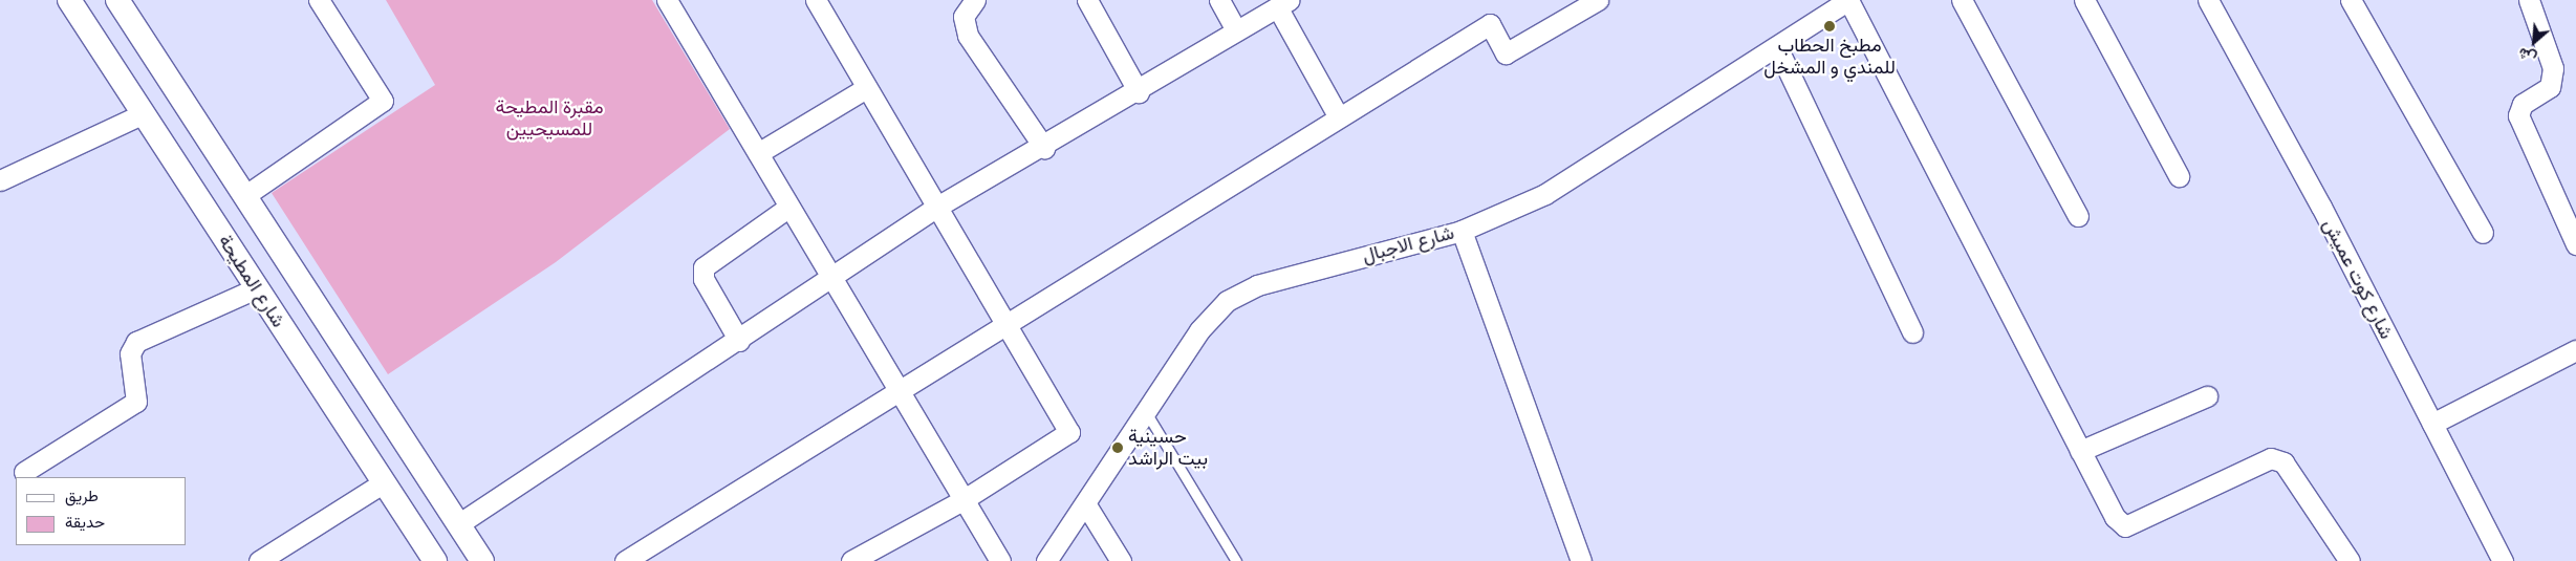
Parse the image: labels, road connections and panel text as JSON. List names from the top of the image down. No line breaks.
{"streets":{"street":["شارع الاجبال","شارع كوت عميش","شارع المطيحة"]},"parks":["مقبرة المطيحة للمسيحيين"],"places":["مطبخ الحطاب للمندي و المشخل","حسينية بيت الراشد"],"legend":["طريق","حديقة"],"north":"bottom left"}
